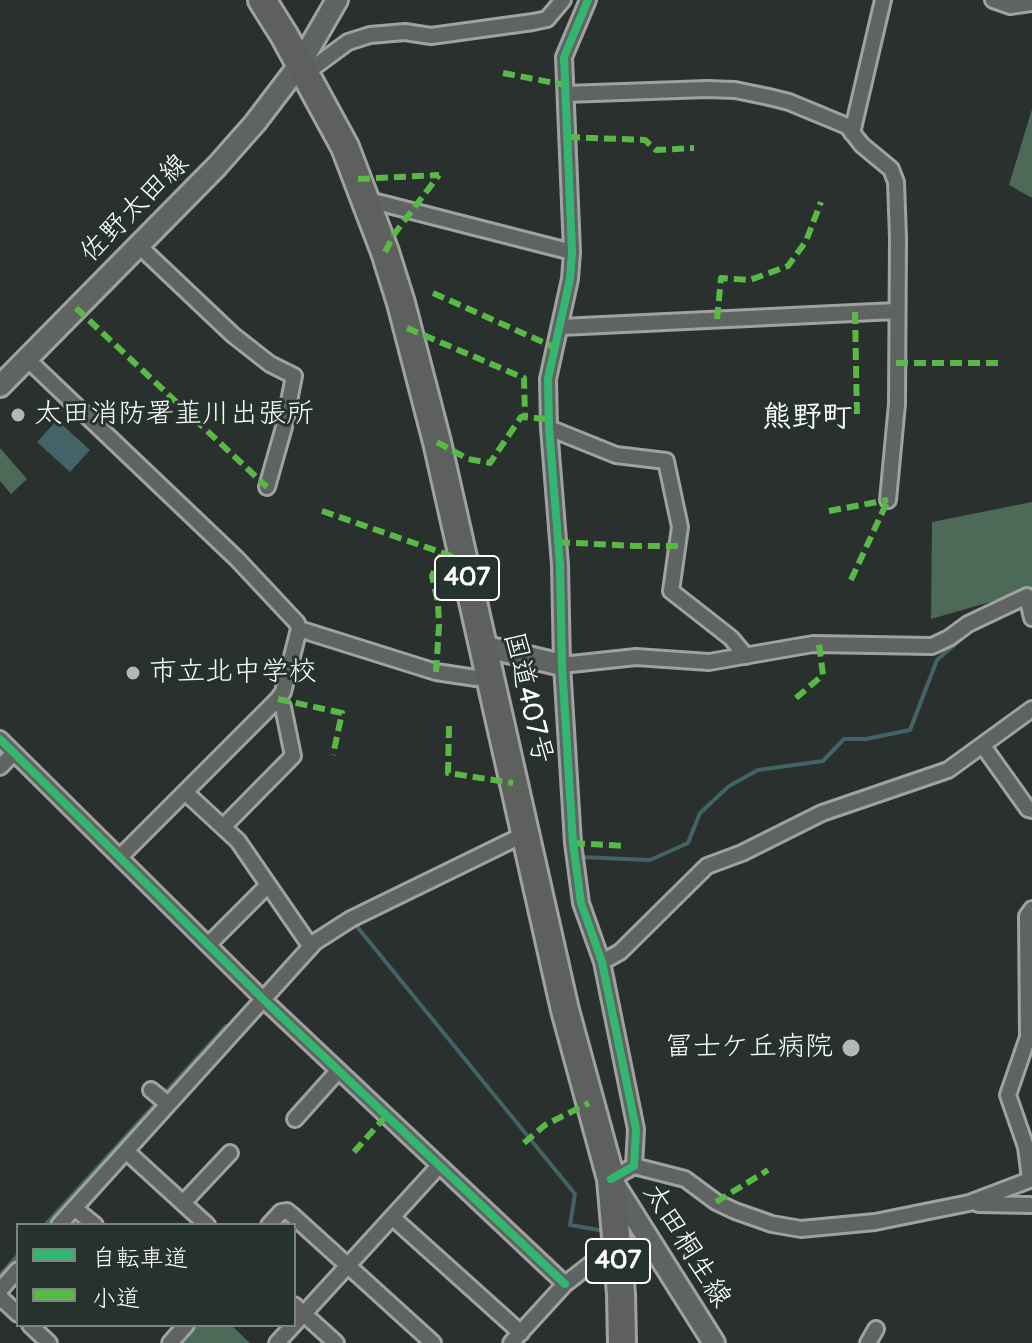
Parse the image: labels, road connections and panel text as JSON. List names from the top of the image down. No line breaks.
{"streets":{"highway":["407","国道407号"],"main road":["佐野太田線","太田桐生線"]},"crossings":[["佐野太田線","国道407号"],["国道407号","太田桐生線"]],"districts":["熊野町"],"places":["太田消防署韮川出張所","市立北中学校","冨士ケ丘病院"],"legend":["自転車道","小道"]}
